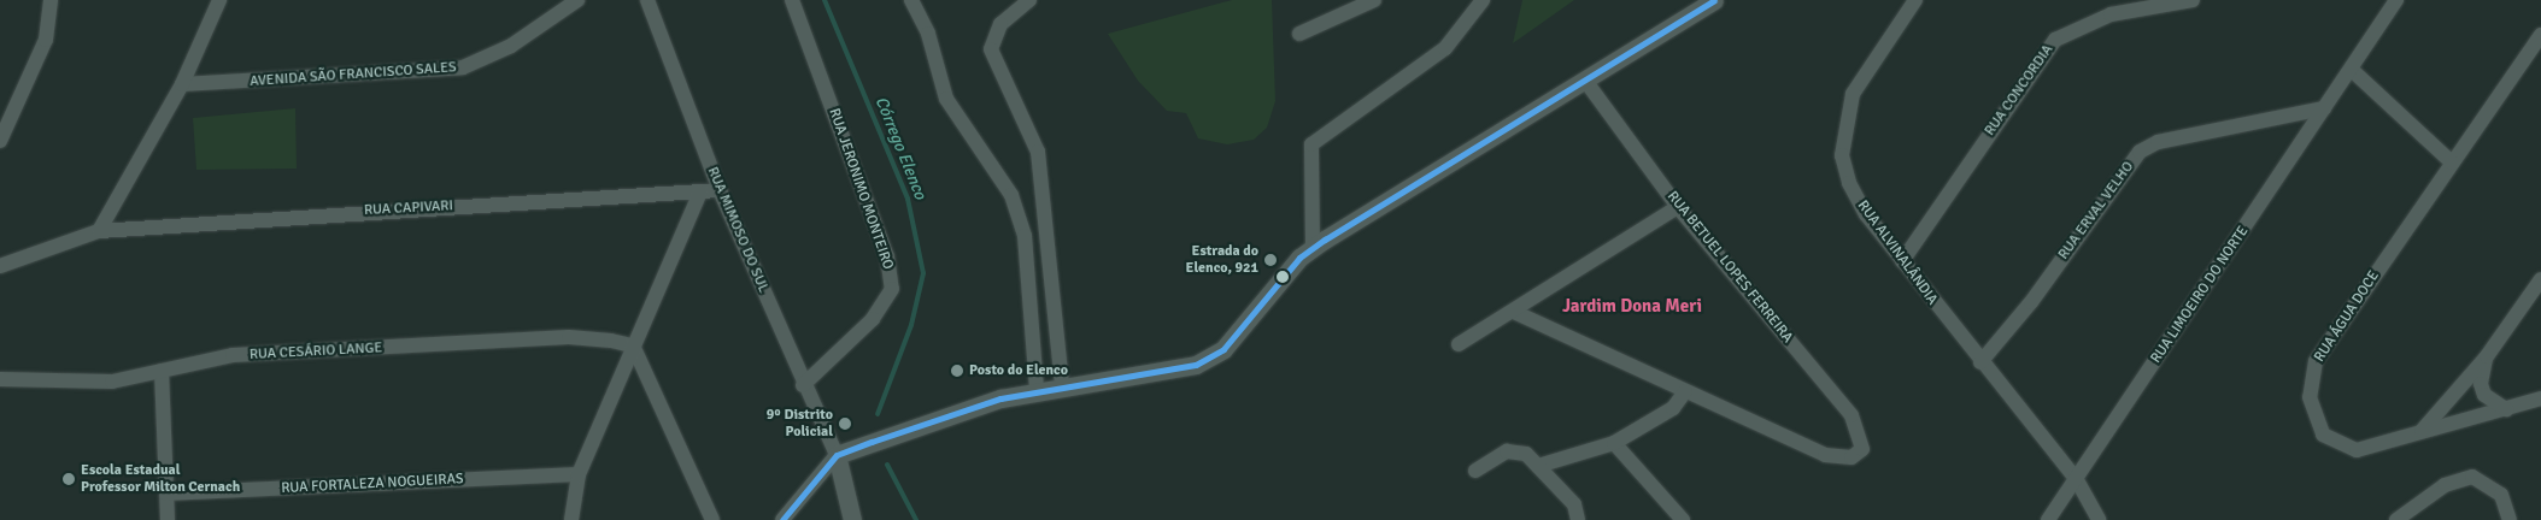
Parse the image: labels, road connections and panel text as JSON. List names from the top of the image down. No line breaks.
{"streets":{"street":["AVENIDA SÃO FRANCISCO SALES","RUA CONCORDIA","RUA JERONIMO MONTEIRO","RUA CAPIVARI","RUA ERVAL VELHO","RUA MIMOSO DO SUL","RUA ALVINALÂNDIA","RUA BETUEL LOPES FERREIRA","RUA LIMOEIRO DO NORTE","RUA ÁGUA DOCE","RUA CESÁRIO LANGE","RUA FORTALEZA NOGUEIRAS"]},"crossings":[["RUA CONCORDIA","RUA ALVINALÂNDIA"],["RUA JERONIMO MONTEIRO","RUA MIMOSO DO SUL"],["RUA CAPIVARI","RUA MIMOSO DO SUL"],["RUA ERVAL VELHO","RUA ALVINALÂNDIA"],["RUA ERVAL VELHO","RUA LIMOEIRO DO NORTE"],["RUA ALVINALÂNDIA","RUA LIMOEIRO DO NORTE"]],"districts":["Jardim Dona Meri"],"water":["Córrego Elenco"],"places":["Estrada do Elenco, 921","Posto do Elenco","9º Distrito Policial","Escola Estadual Professor Milton Cernach"]}
